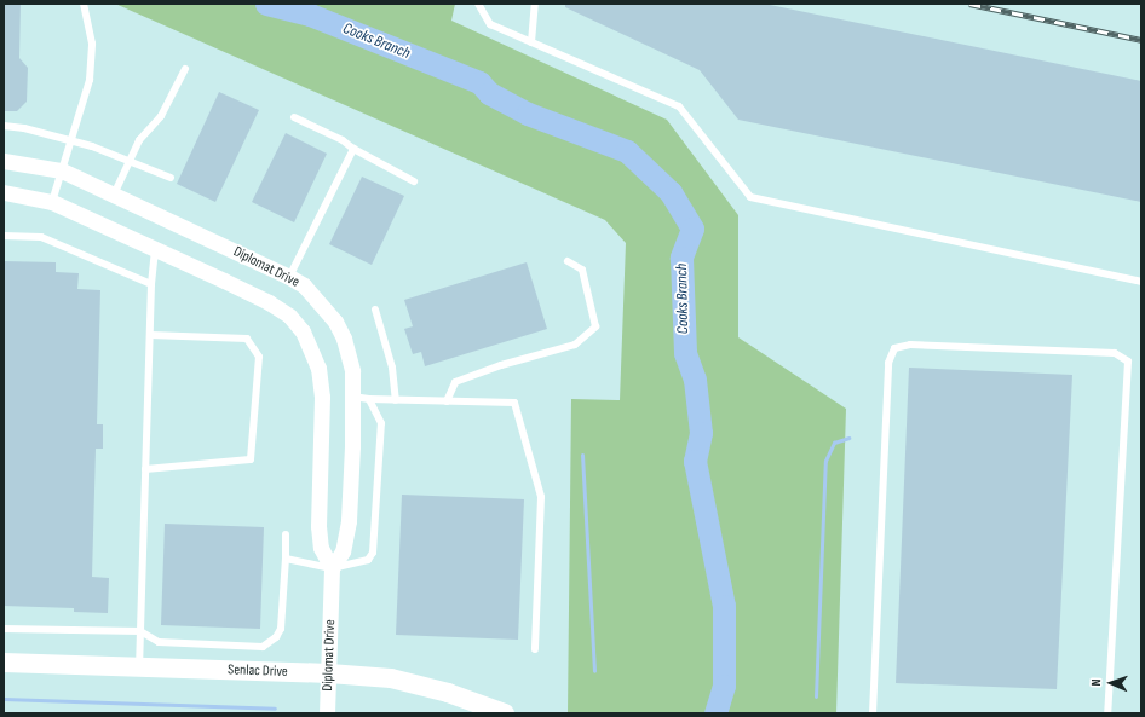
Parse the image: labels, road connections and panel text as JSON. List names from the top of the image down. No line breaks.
{"streets":{"street":["Diplomat Drive","Senlac Drive"]},"crossings":[["Diplomat Drive","Senlac Drive"]],"water":["Cooks Branch"],"north":"left"}
